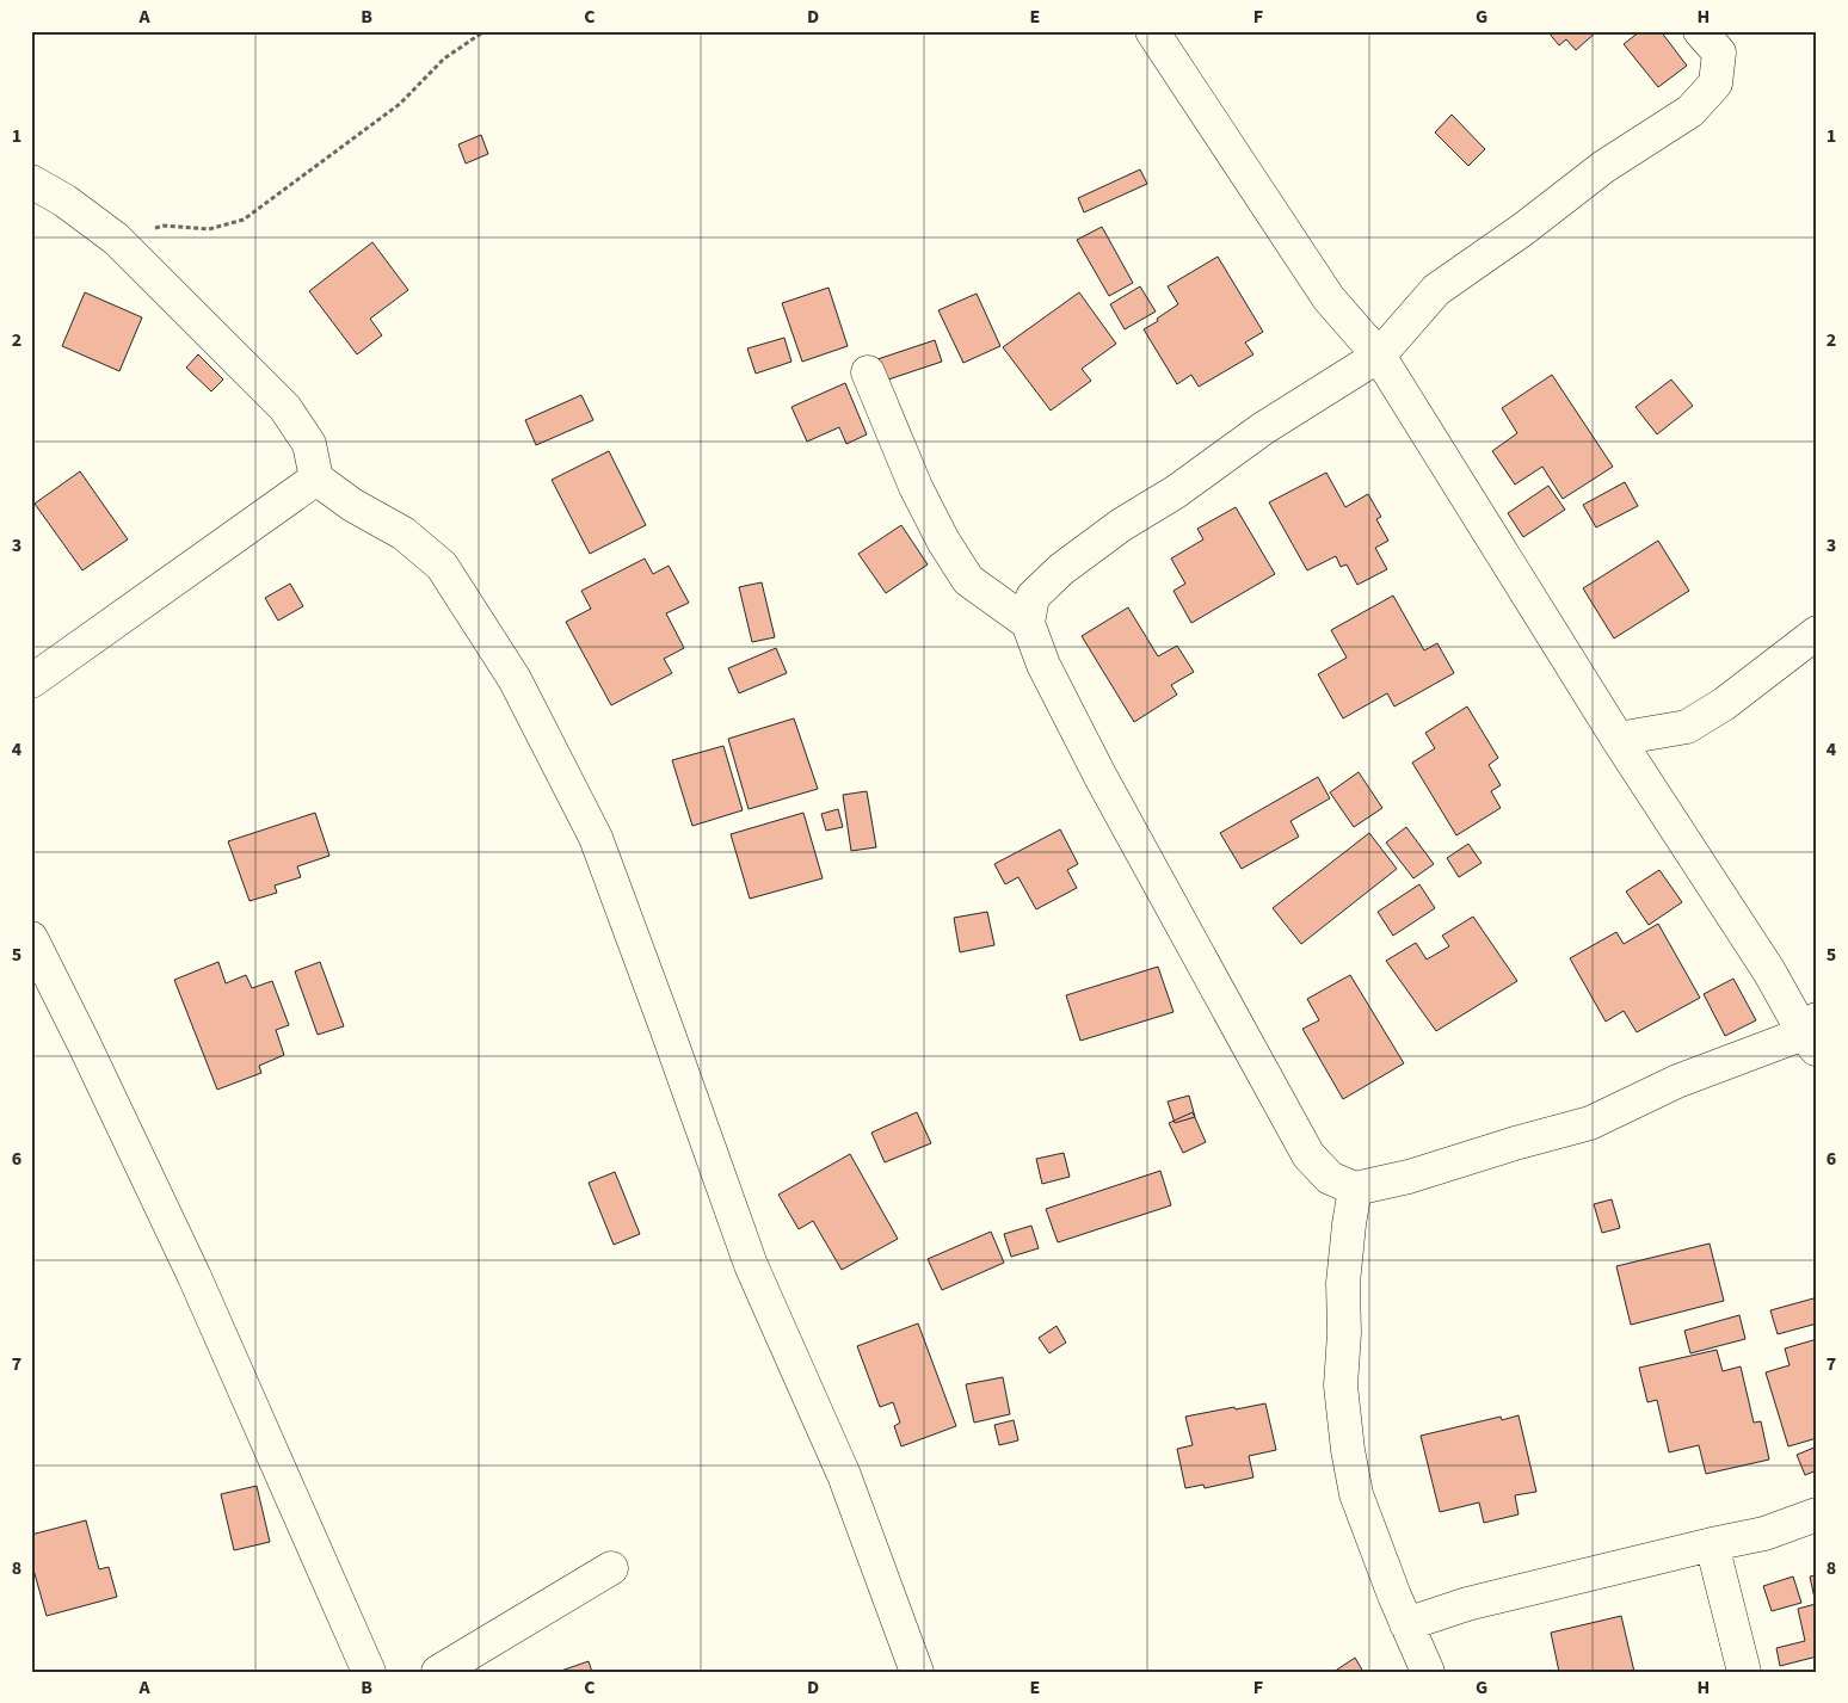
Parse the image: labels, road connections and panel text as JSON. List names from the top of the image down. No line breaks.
{"grid":{"columns":["A","B","C","D","E","F","G","H"],"rows":["1","2","3","4","5","6","7","8"]}}
